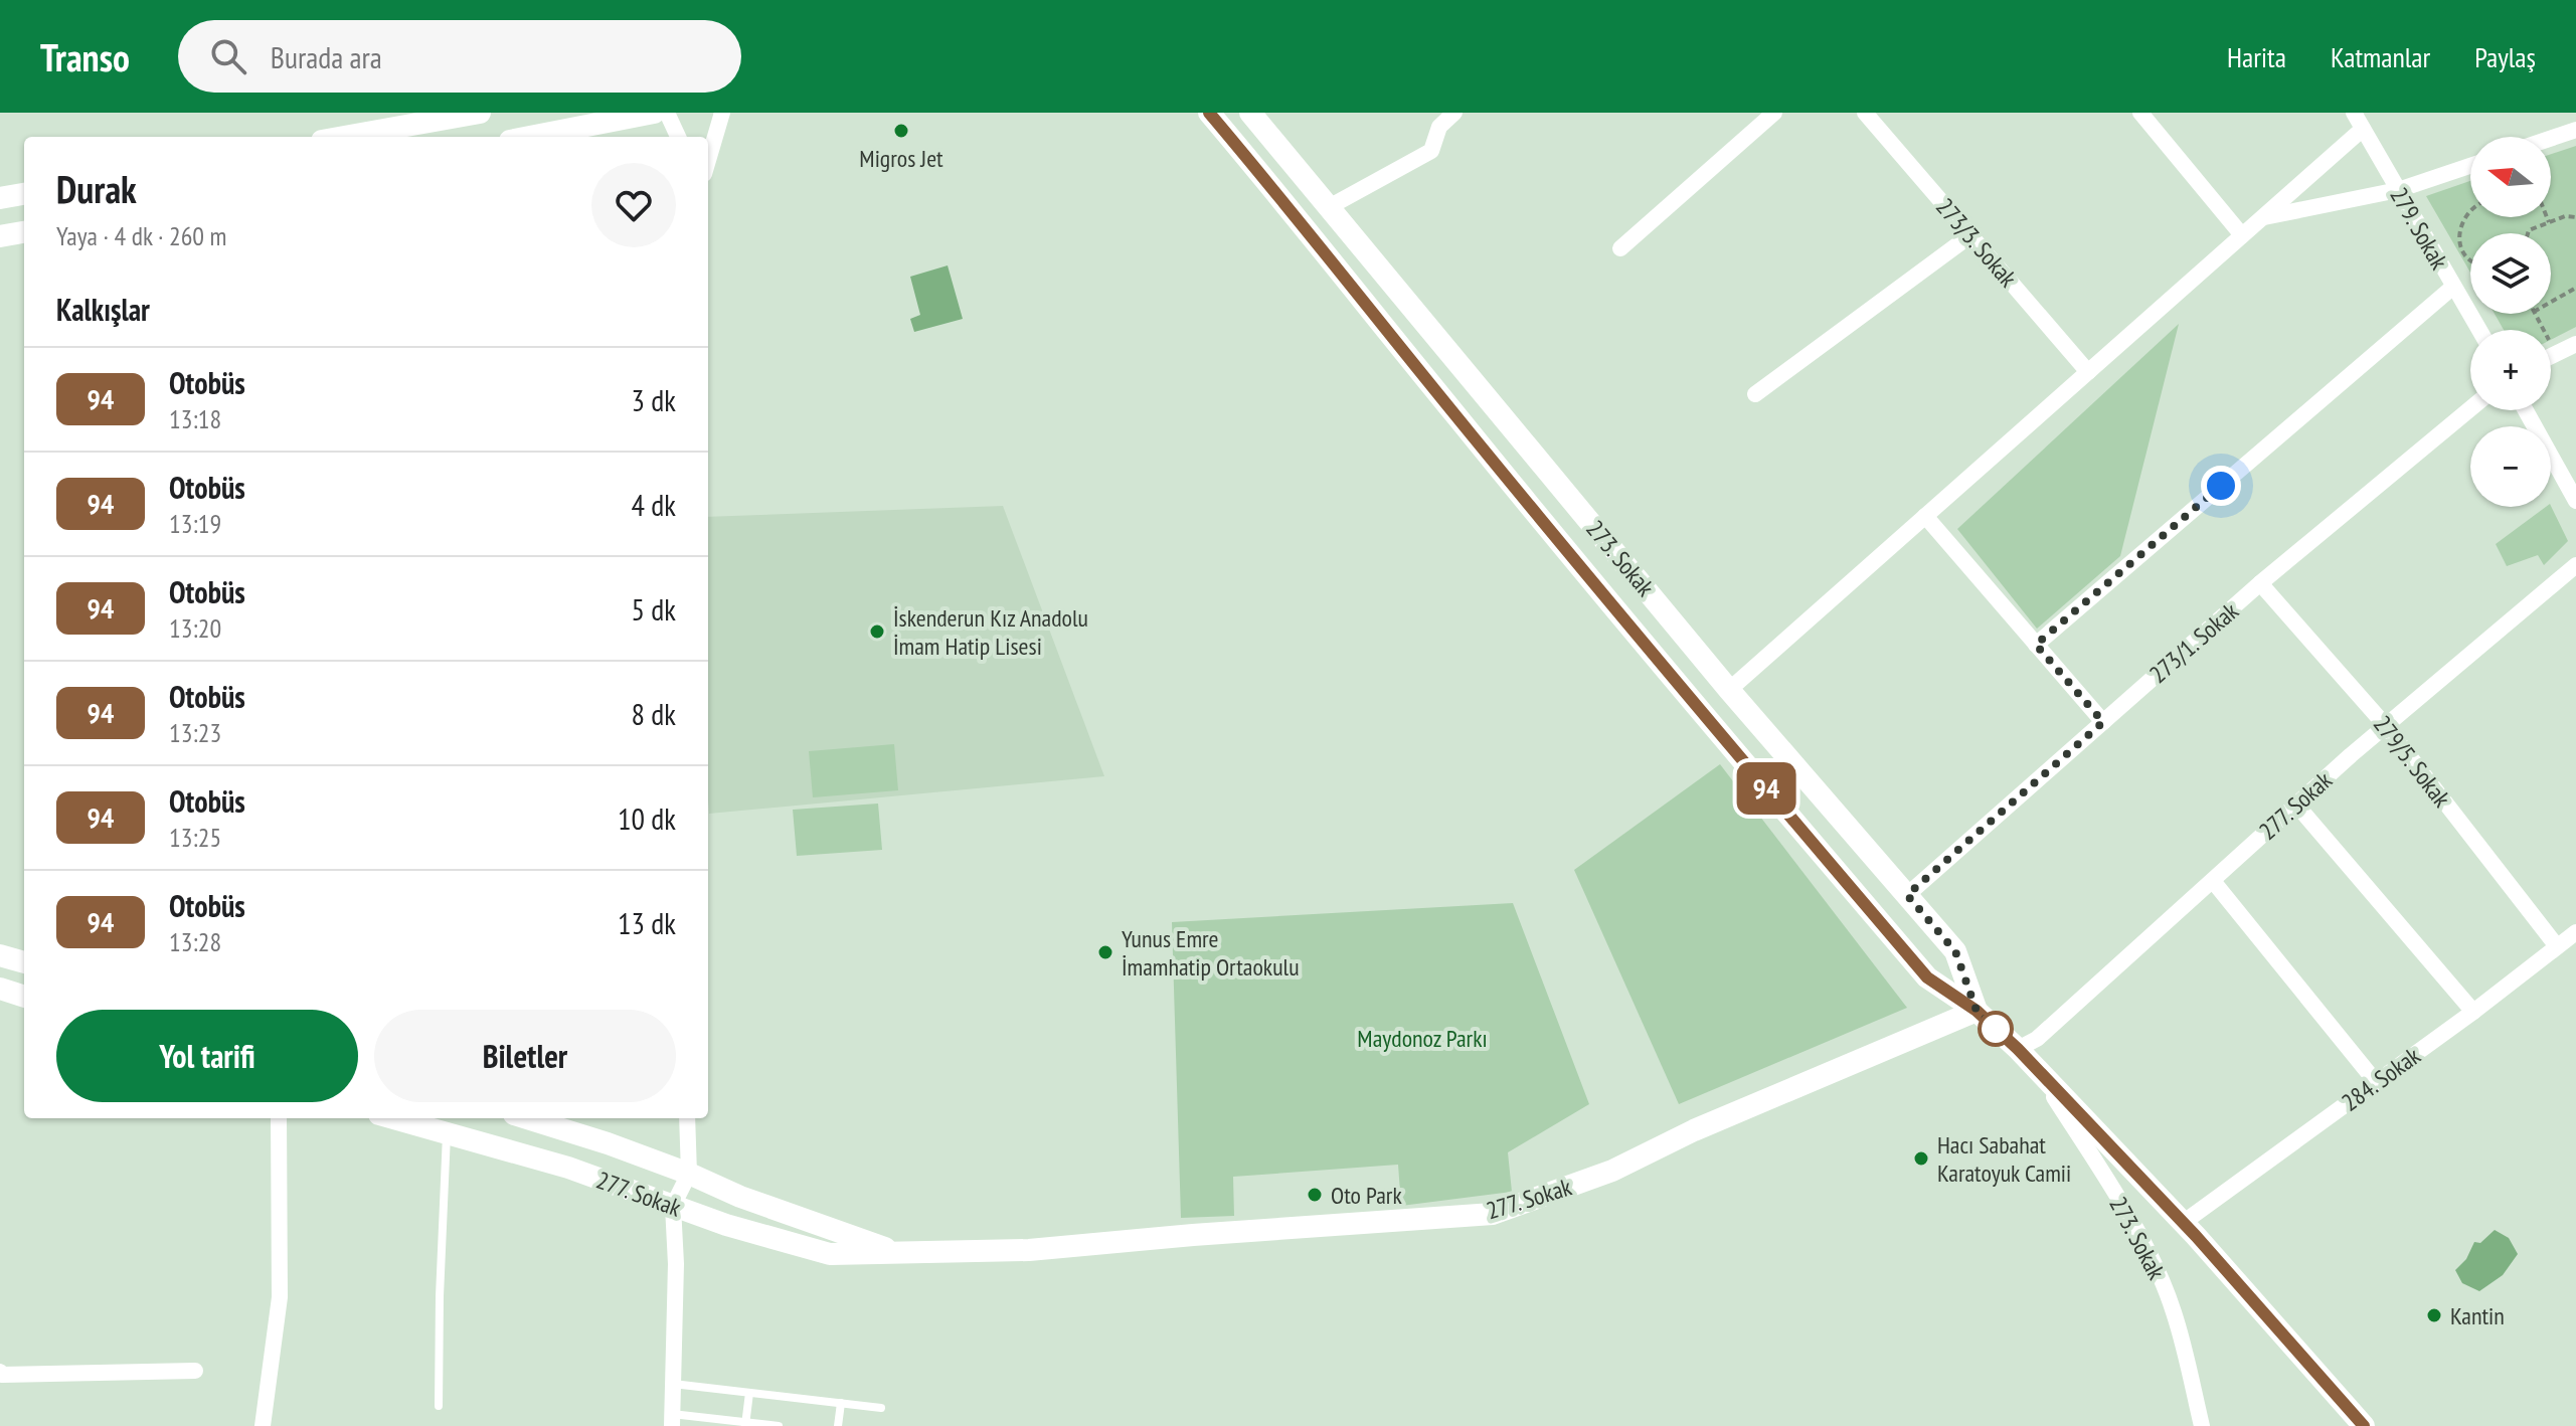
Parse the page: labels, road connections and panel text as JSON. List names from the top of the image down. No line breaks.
{"streets":{"street":["279. Sokak","273/3. Sokak","273. Sokak","273/1. Sokak","279/5. Sokak","277. Sokak","284. Sokak"]},"crossings":[["273. Sokak","273/1. Sokak"],["273. Sokak","277. Sokak"],["273. Sokak","284. Sokak"],["273/1. Sokak","279/5. Sokak"],["279/5. Sokak","277. Sokak"],["279/5. Sokak","284. Sokak"]],"parks":["Maydonoz Parkı"],"places":["Migros Jet","İskenderun Kız Anadolu İmam Hatip Lisesi","Yunus Emre İmamhatip Ortaokulu","Hacı Sabahat Karatoyuk Camii","Oto Park","Kantin"],"lines":["bus line 94"],"north":"left","page":{"header":"Transo","search":"Burada ara","nav":["Harita","Katmanlar","Paylaş"],"on_map":"94","map_buttons":["+","−"],"heading":[["Durak","Yaya · 4 dk · 260 m"],"Kalkışlar"],"list":[{"mark":"94","name":"Otobüs","note":"13:18","value":"3 dk"},{"mark":"94","name":"Otobüs","note":"13:19","value":"4 dk"},{"mark":"94","name":"Otobüs","note":"13:20","value":"5 dk"},{"mark":"94","name":"Otobüs","note":"13:23","value":"8 dk"},{"mark":"94","name":"Otobüs","note":"13:25","value":"10 dk"},{"mark":"94","name":"Otobüs","note":"13:28","value":"13 dk"}],"buttons":["Yol tarifi","Biletler"]}}
